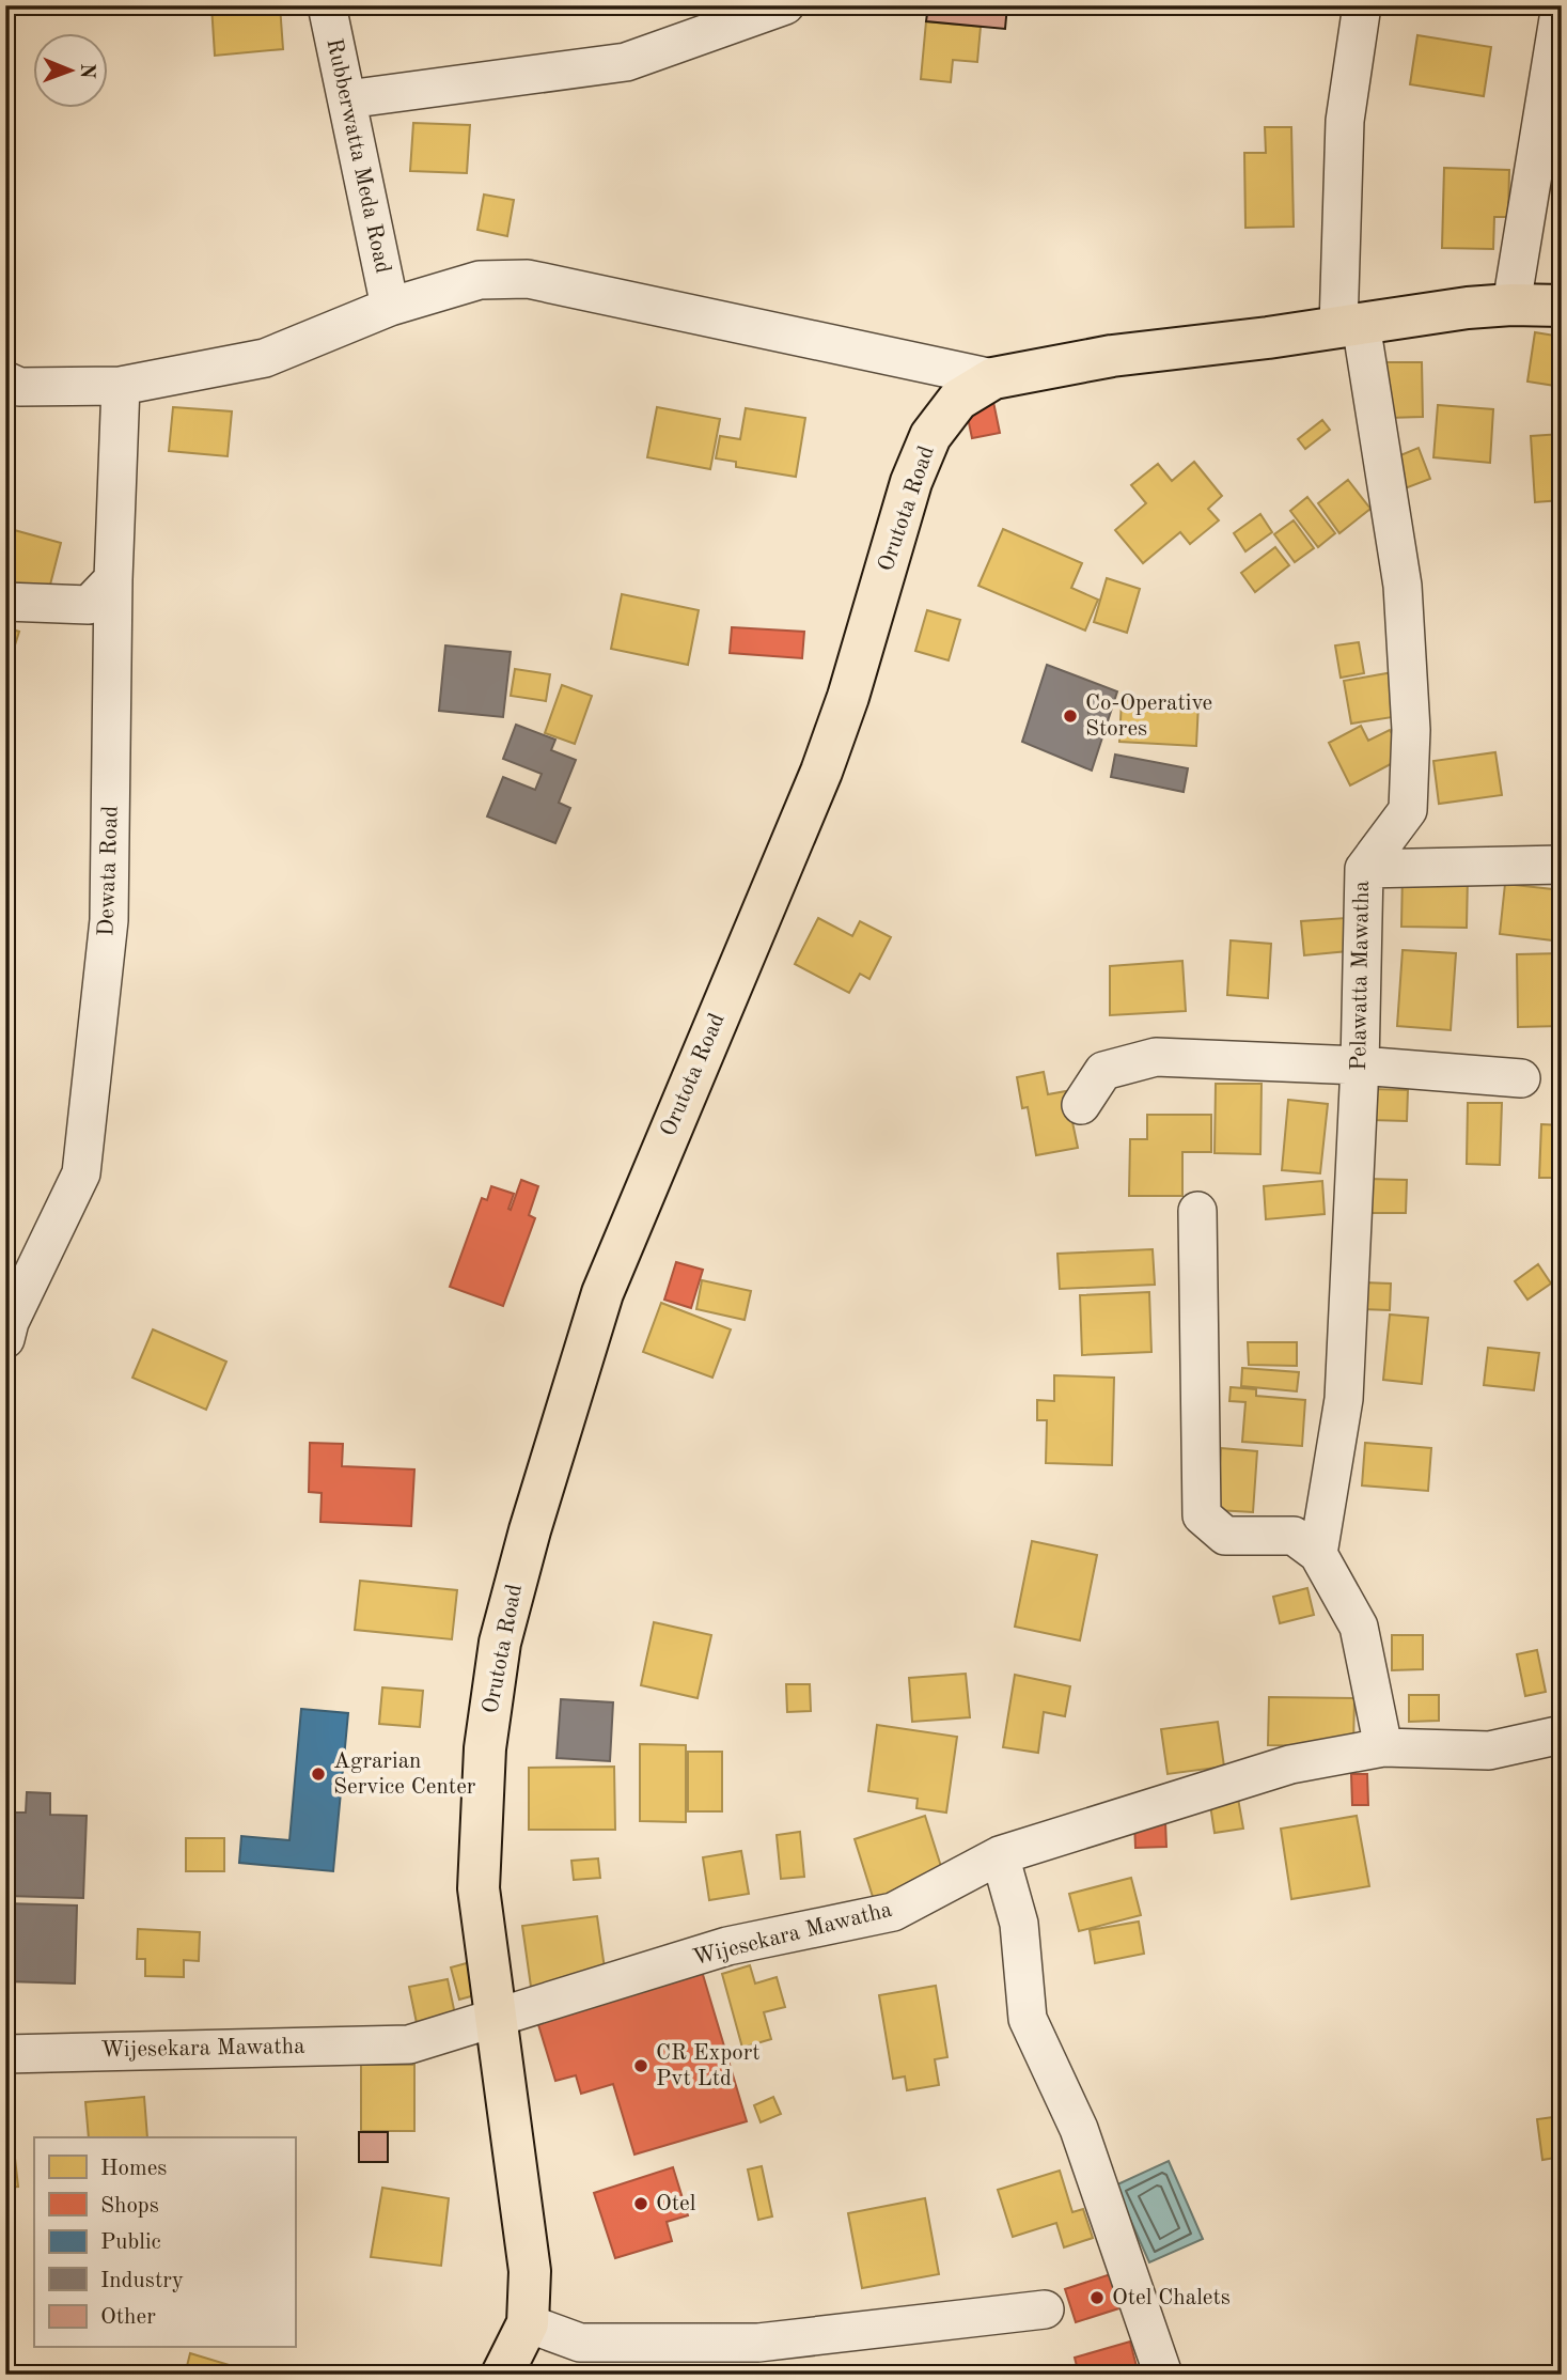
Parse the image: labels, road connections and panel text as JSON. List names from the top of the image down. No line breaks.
{"streets":{"main road":["Orutota Road"],"street":["Rubberwatta Meda Road","Dewata Road","Pelawatta Mawatha","Wijesekara Mawatha"]},"crossings":[["Orutota Road","Pelawatta Mawatha"],["Orutota Road","Wijesekara Mawatha"]],"places":["Co-Operative Stores","Agrarian Service Center","CR Export Pvt Ltd","Otel","Otel Chalets"],"legend":["Homes","Shops","Public","Industry","Other"],"north":"right"}
